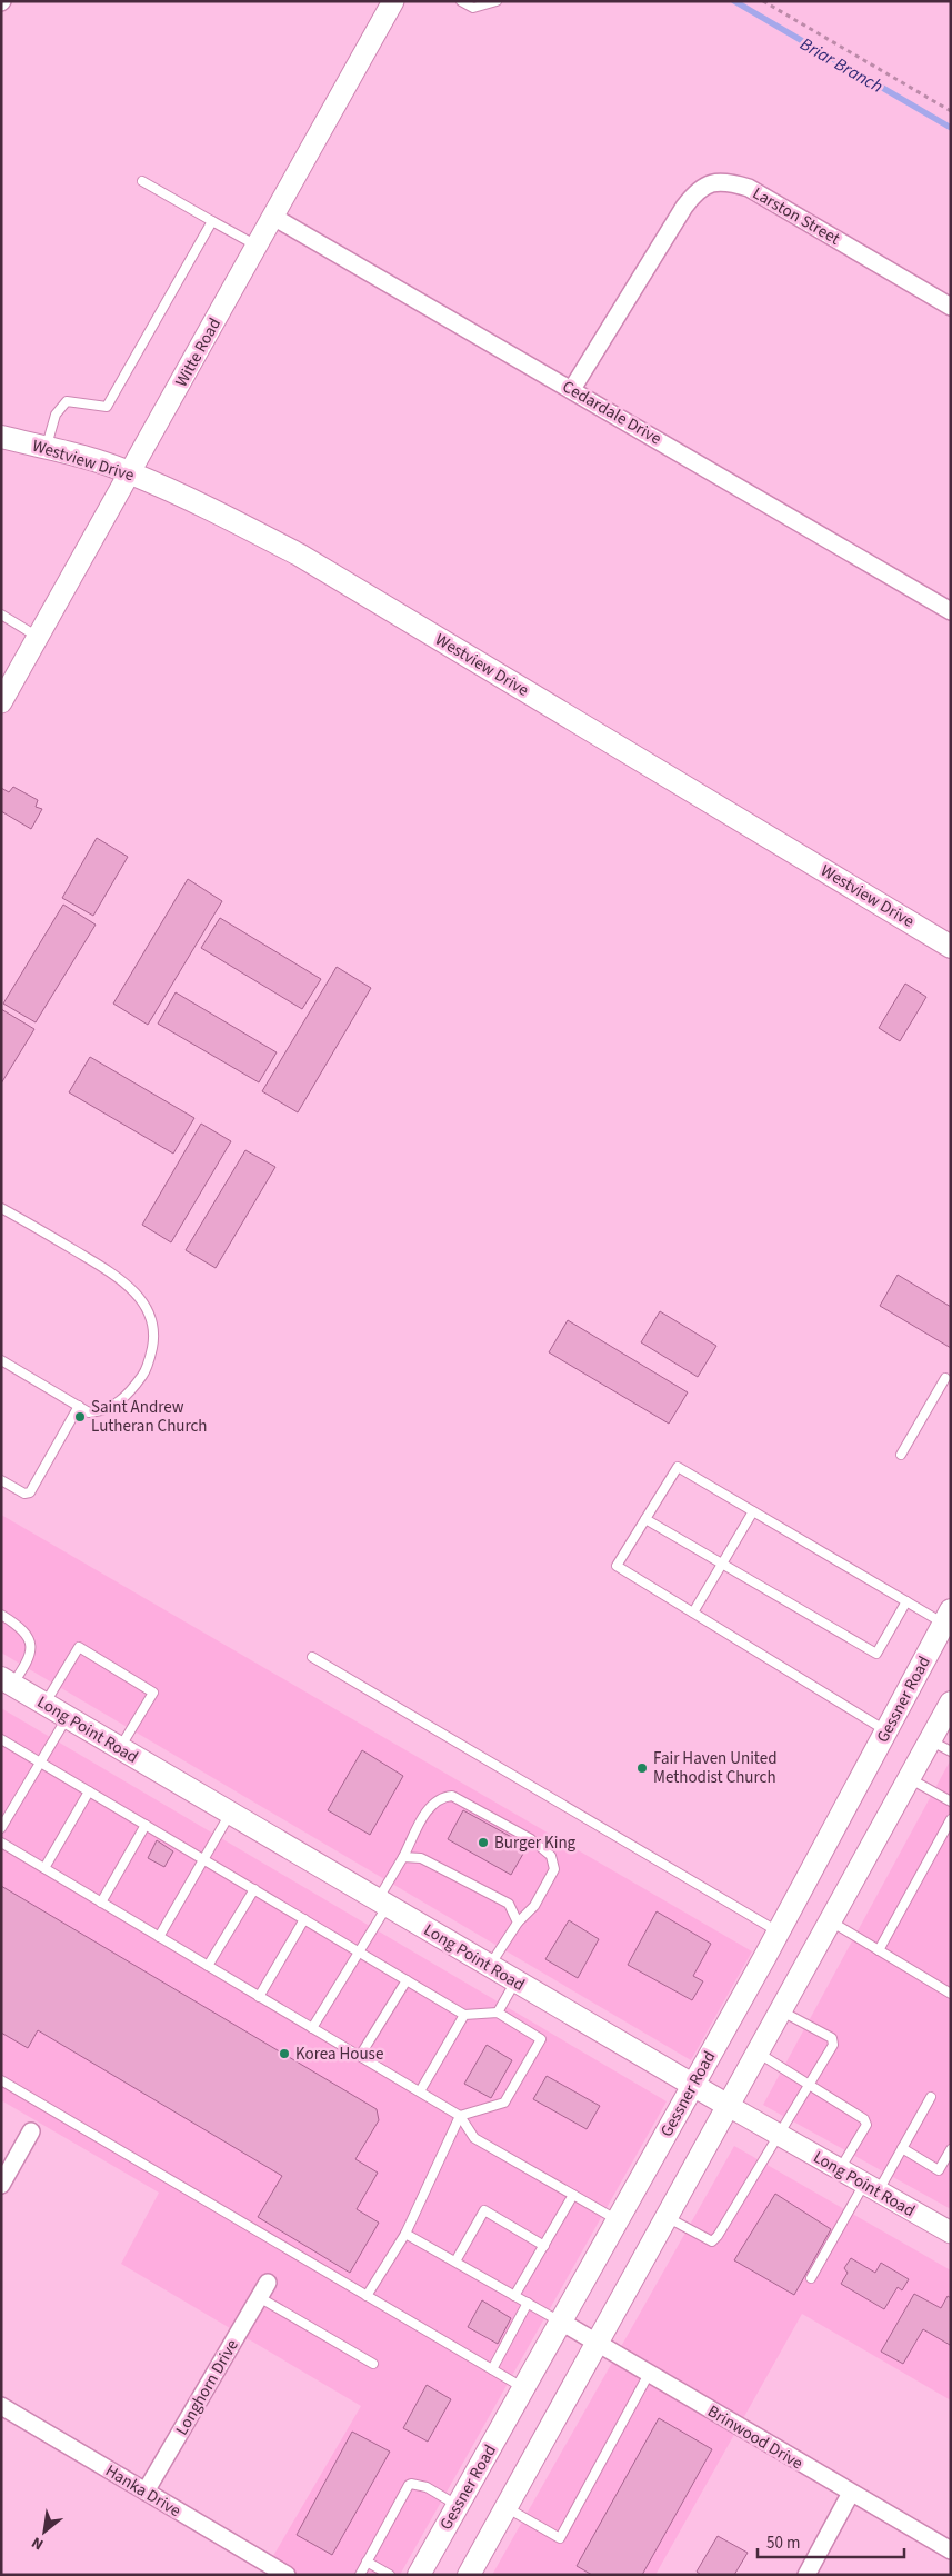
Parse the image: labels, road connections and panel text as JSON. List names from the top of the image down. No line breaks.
{"streets":{"main road":["Westview Drive","Gessner Road","Long Point Road"],"street":["Larston Street","Witte Road","Cedardale Drive","Longhorn Drive","Brinwood Drive","Hanka Drive"]},"crossings":[["Larston Street","Cedardale Drive"],["Witte Road","Cedardale Drive"],["Witte Road","Westview Drive"],["Gessner Road","Long Point Road"],["Gessner Road","Brinwood Drive"],["Longhorn Drive","Hanka Drive"]],"water":["Briar Branch"],"places":["Saint Andrew Lutheran Church","Fair Haven United Methodist Church","Burger King","Korea House"],"scale_bar":"50 m","north":"bottom left"}
